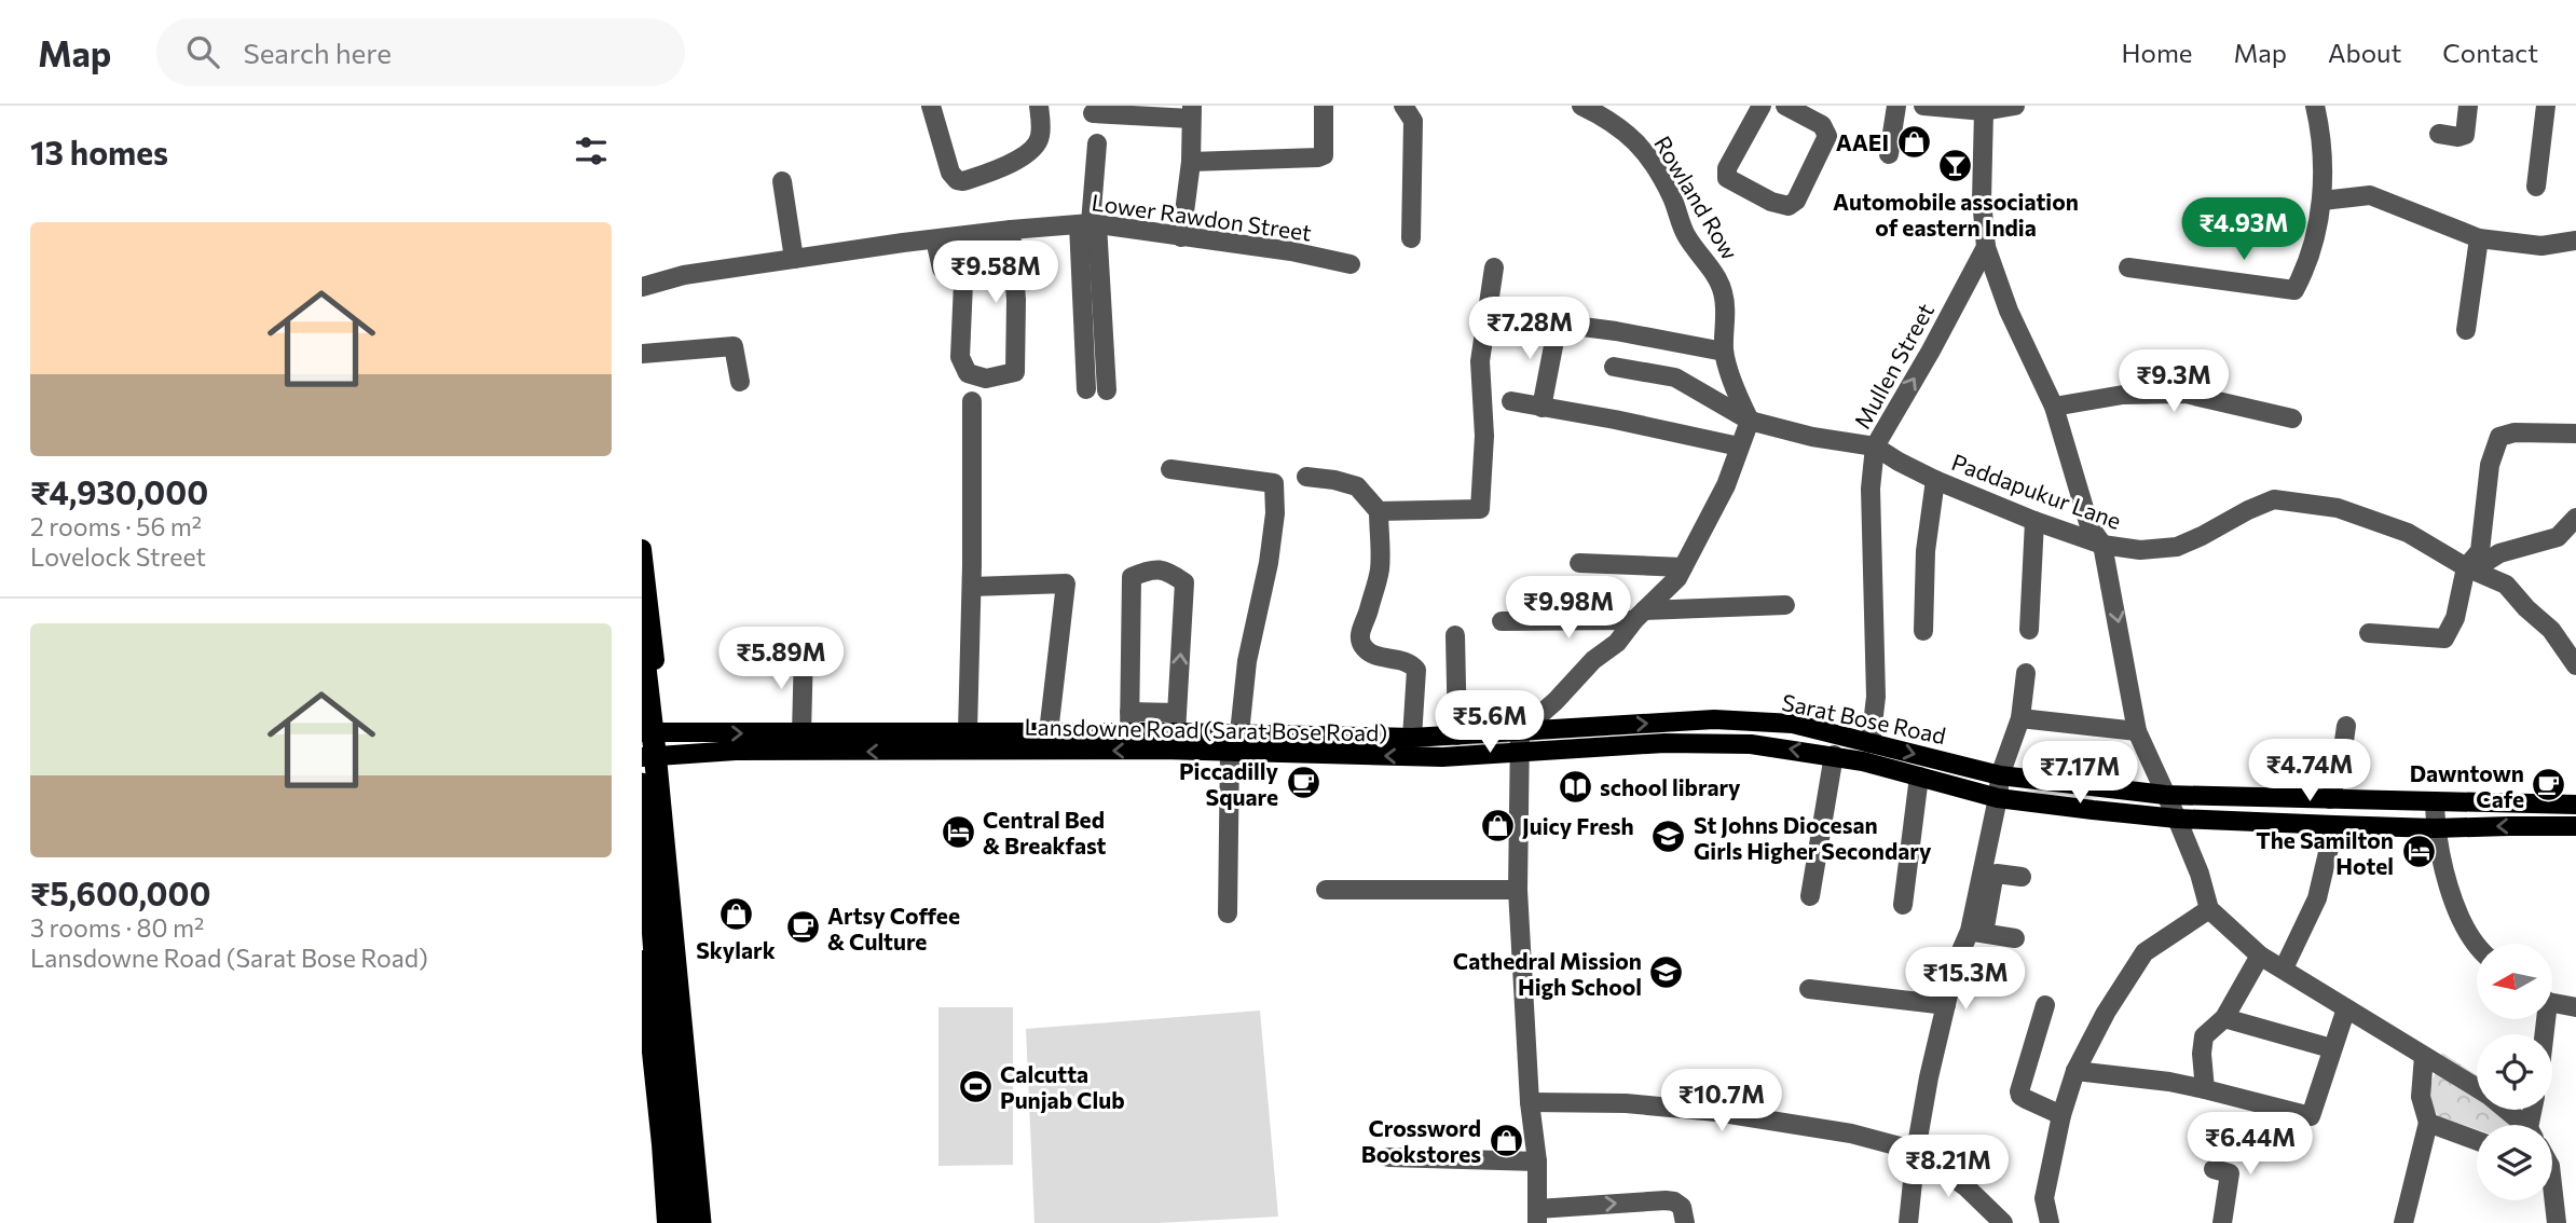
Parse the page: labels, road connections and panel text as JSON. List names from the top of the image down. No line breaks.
{"streets":{"main road":["Sarat Bose Road","Lansdowne Road (Sarat Bose Road)"],"street":["Rowland Row","Lower Rawdon Street","Mullen Street","Paddapukur Lane"]},"crossings":[["Mullen Street","Paddapukur Lane"],["Mullen Street","Sarat Bose Road"],["Sarat Bose Road","Lansdowne Road (Sarat Bose Road)"]],"one_way":["Mullen Street","Lansdowne Road (Sarat Bose Road)"],"places":{"shop":["AAEI","Juicy Fresh","Skylark","Crossword Bookstores"],"bar":["Automobile association of eastern India"],"cafe":["Piccadilly Square","Dawntown Cafe","Artsy Coffee & Culture"],"library":["school library"],"hotel":["Central Bed & Breakfast","The Samilton Hotel"],"school or university":["St Johns Diocesan Girls Higher Secondary","Cathedral Mission High School"],"sports":["Calcutta Punjab Club"]},"north":"left","page":{"header":"Map","search":"Search here","nav":["Home","Map","About","Contact"],"heading":"13 homes","list":[{"name":"₹4,930,000","note":"2 rooms · 56 m² · Lovelock Street"},{"name":"₹5,600,000","note":"3 rooms · 80 m² · Lansdowne Road (Sarat Bose Road)"}],"price":["₹4.93M","₹9.58M","₹7.28M","₹9.3M","₹9.98M","₹5.89M","₹5.6M","₹4.74M","₹7.17M","₹15.3M","₹10.7M","₹6.44M","₹8.21M"]}}
